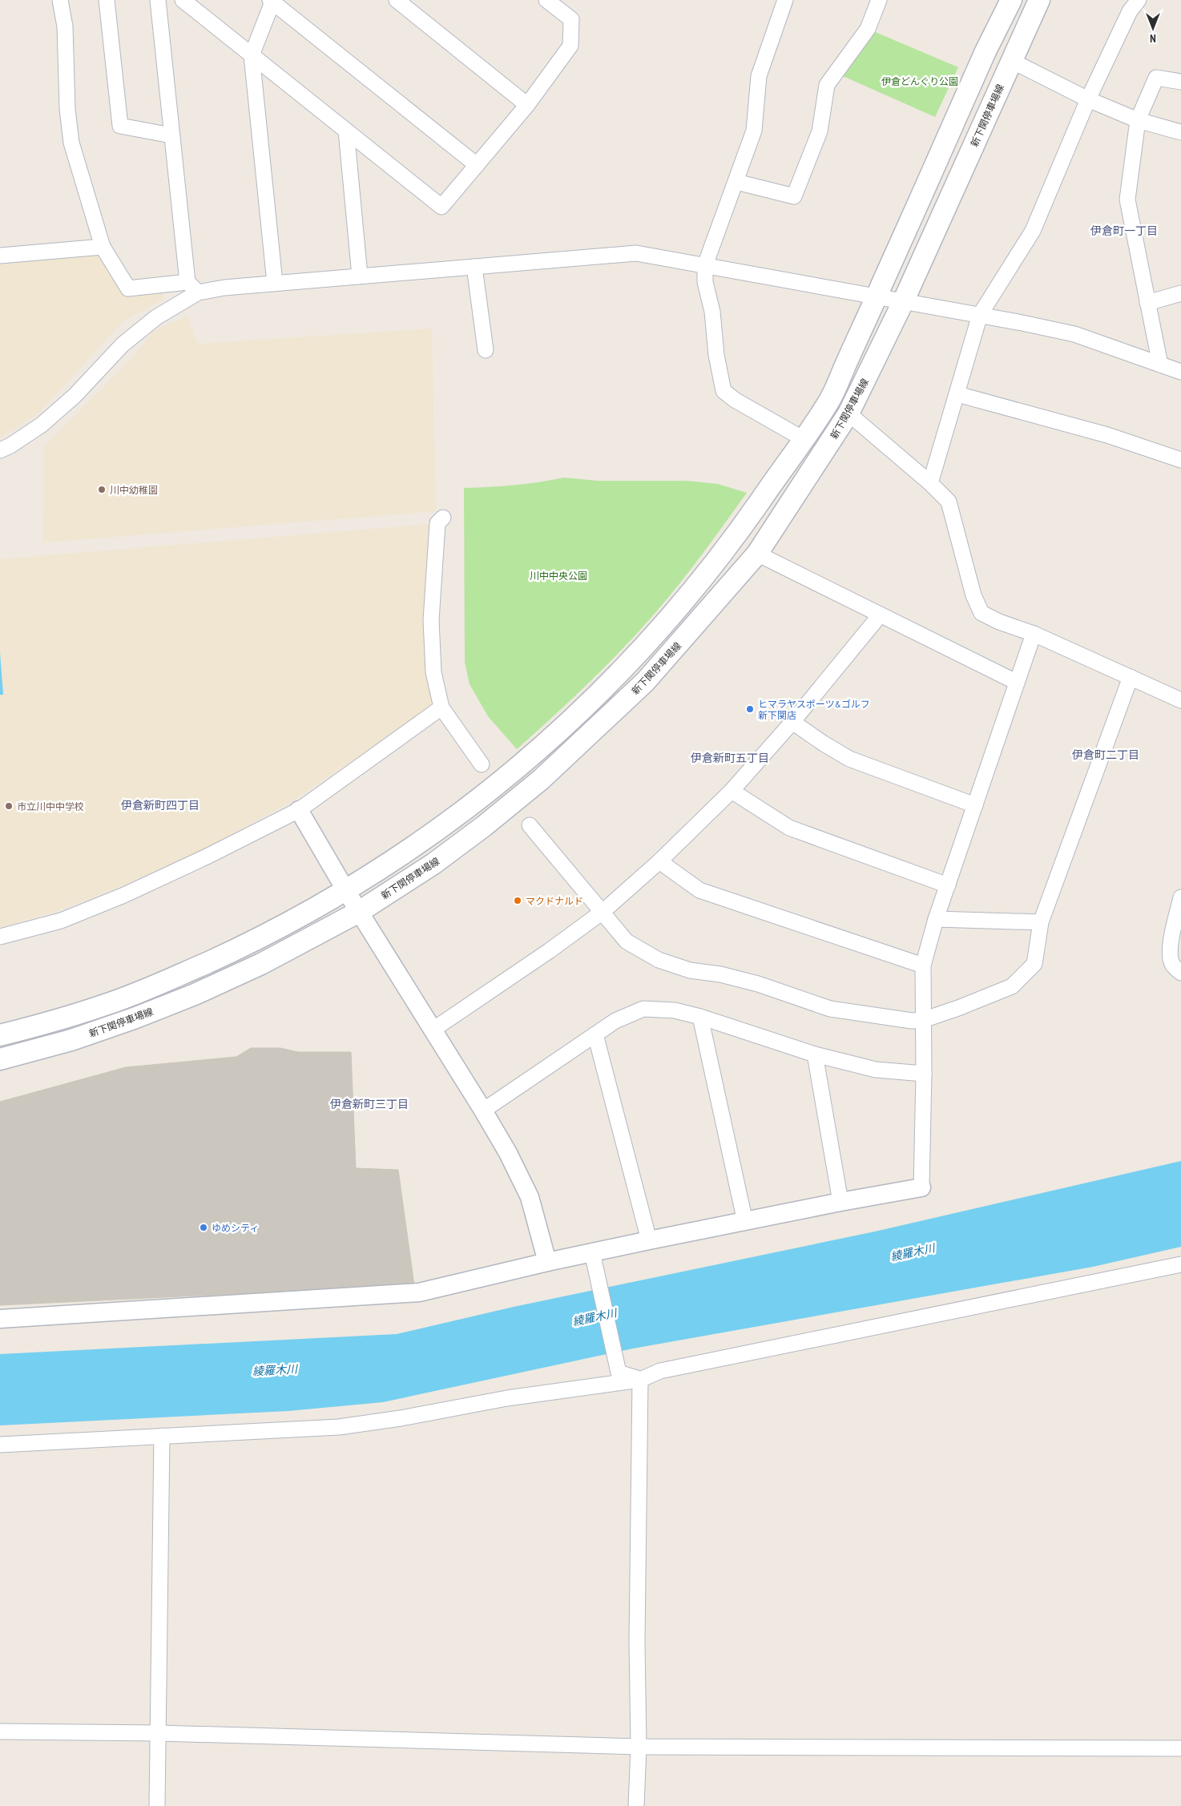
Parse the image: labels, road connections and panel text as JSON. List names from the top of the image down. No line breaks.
{"streets":{"main road":["新下関停車場線"]},"districts":["伊倉町一丁目","伊倉町二丁目","伊倉新町五丁目","伊倉新町四丁目","伊倉新町三丁目"],"water":["綾羅木川"],"parks":["伊倉どんぐり公園","川中中央公園"],"places":["川中幼稚園","ヒマラヤスポーツ&ゴルフ 新下関店","市立川中中学校","マクドナルド","ゆめシティ"],"north":"bottom"}
